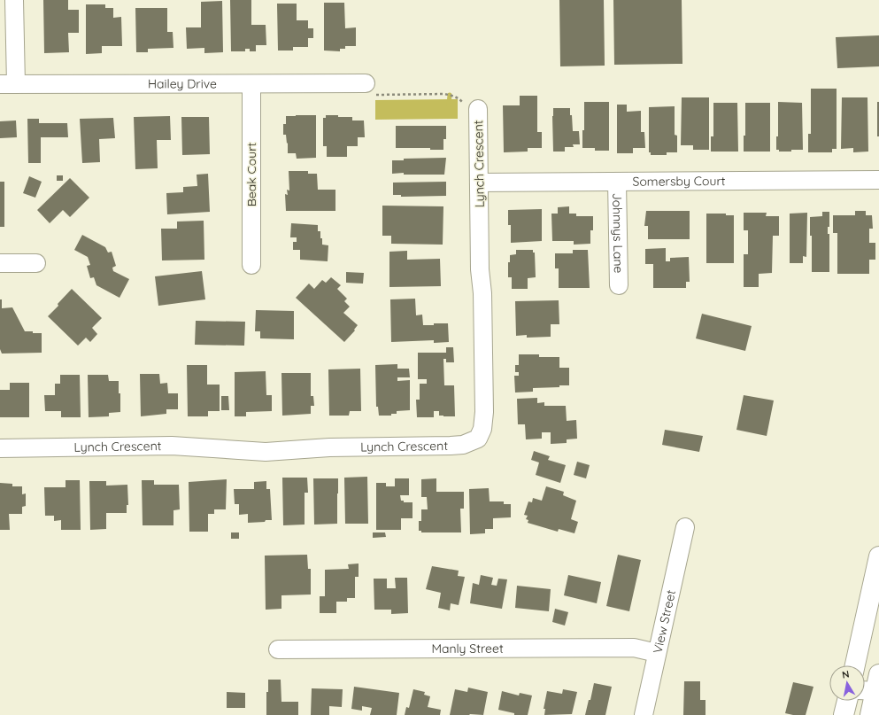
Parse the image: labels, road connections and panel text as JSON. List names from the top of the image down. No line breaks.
{"streets":{"street":["Hailey Drive","Lynch Crescent","Beak Court","Somersby Court","Johnnys Lane","View Street","Manly Street"]},"crossings":[["Hailey Drive","Beak Court"],["Lynch Crescent","Somersby Court"],["Somersby Court","Johnnys Lane"],["View Street","Manly Street"]],"north":"top"}
